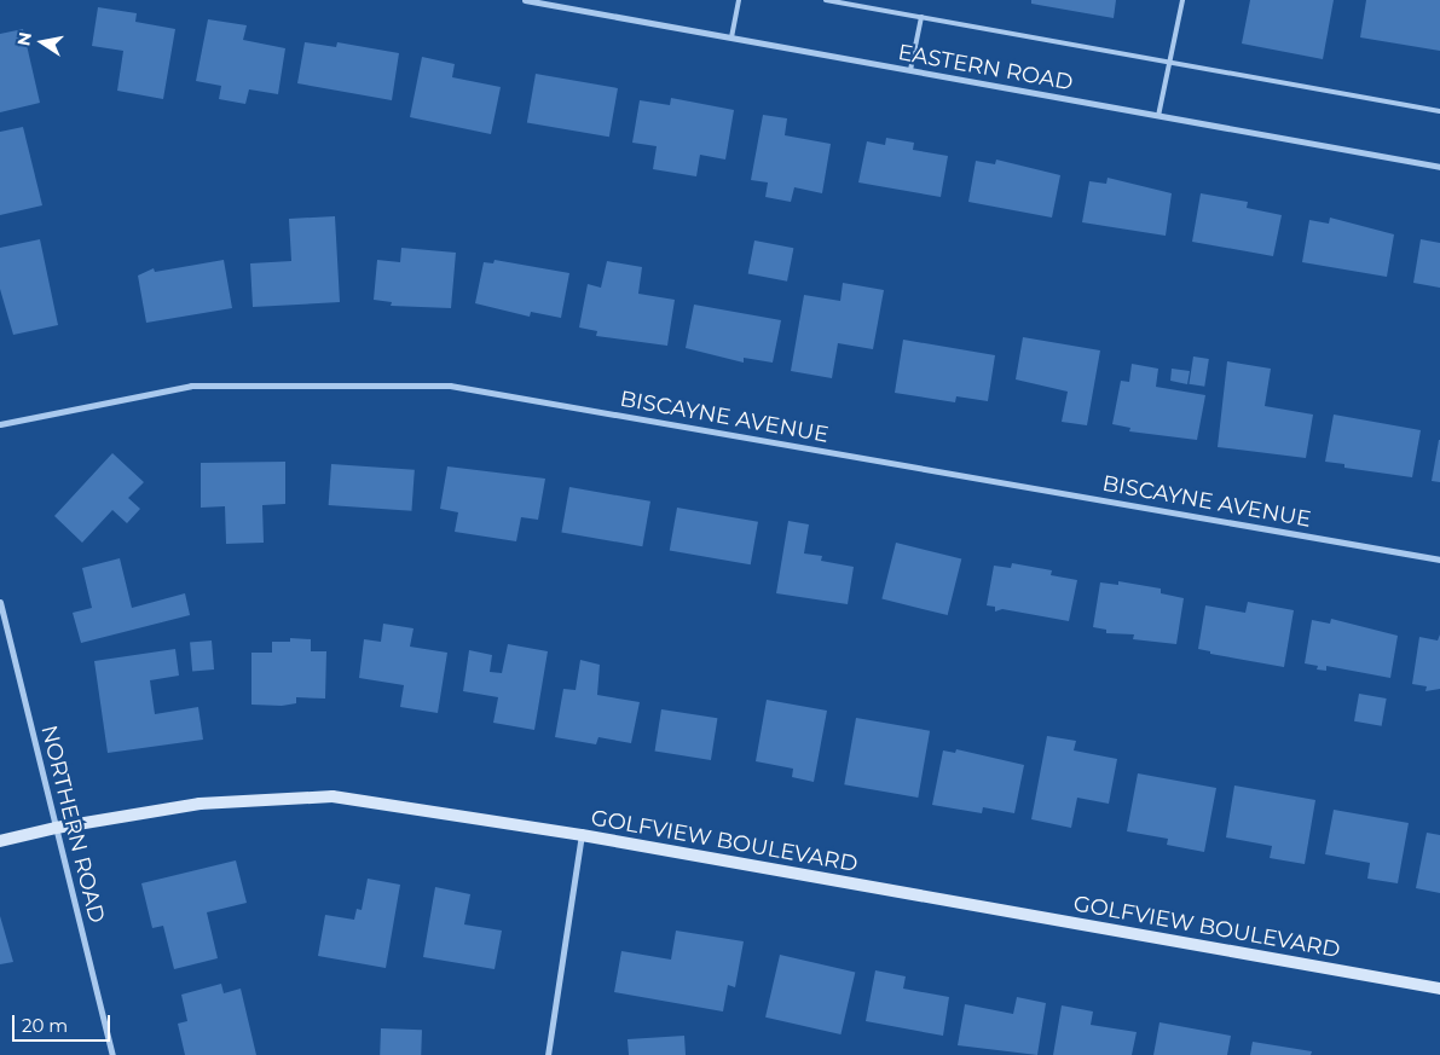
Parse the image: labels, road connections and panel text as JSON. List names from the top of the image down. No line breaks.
{"streets":{"street":["EASTERN ROAD","BISCAYNE AVENUE","NORTHERN ROAD","GOLFVIEW BOULEVARD"]},"crossings":[["NORTHERN ROAD","GOLFVIEW BOULEVARD"]],"scale_bar":"20 m","north":"left"}
